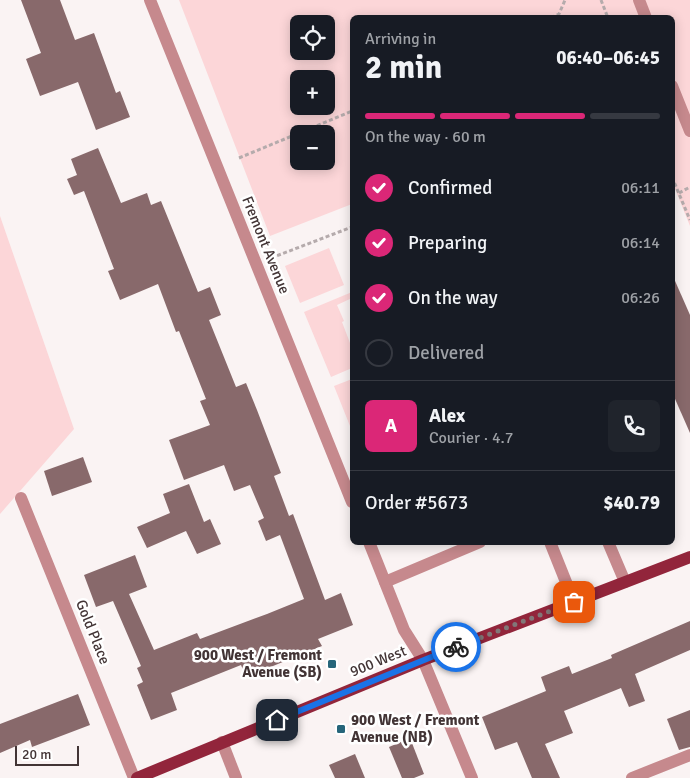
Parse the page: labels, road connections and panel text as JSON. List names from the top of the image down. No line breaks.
{"streets":{"main road":["900 West"],"street":["Fremont Avenue","Gold Place"]},"crossings":[["Gold Place","900 West"]],"places":{"transit":["900 West / Fremont Avenue (SB)","900 West / Fremont Avenue (NB)"]},"scale_bar":"20 m","page":{"map_buttons":["+","−"],"heading":["2 min","Arriving in","06:40–06:45"],"panel":["Alex","Courier · 4.7","Order #5673","$40.79"],"bar":"On the way · 60 m","list":[["Confirmed","06:11"],["Preparing","06:14"],["On the way","06:26"],"Delivered"],"round":"A","scale":"20 m"}}
